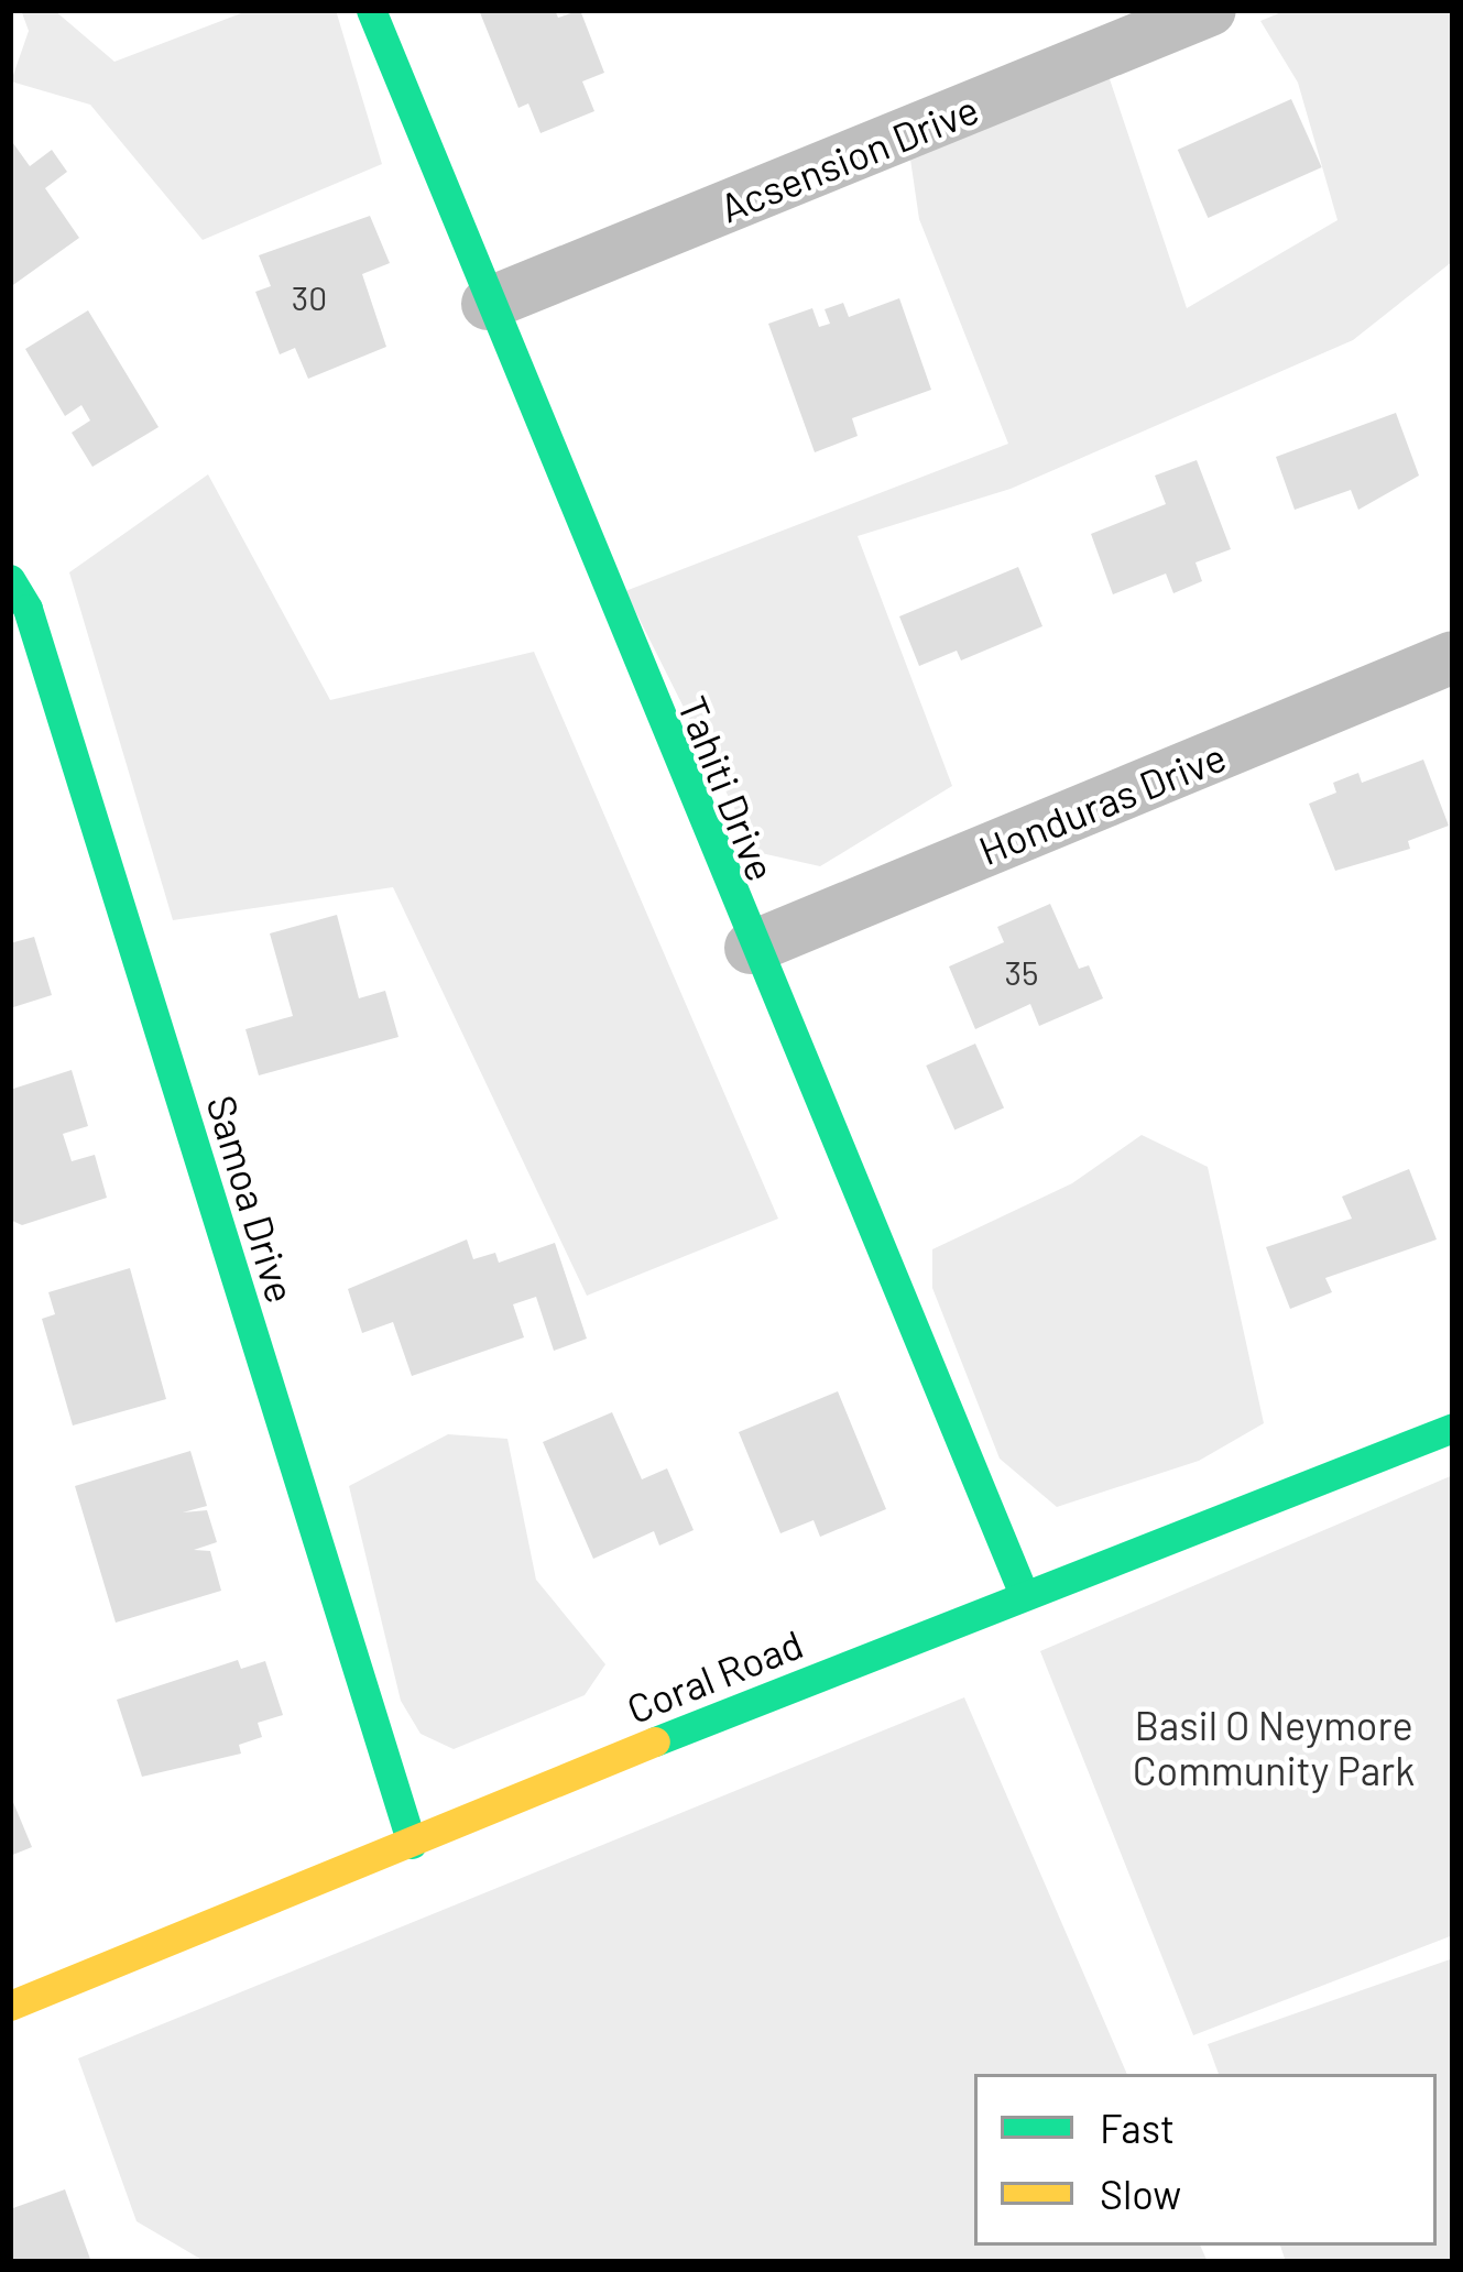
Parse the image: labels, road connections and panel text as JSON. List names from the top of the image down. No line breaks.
{"streets":{"street":["Acsension Drive","Tahiti Drive","Honduras Drive","Samoa Drive","Coral Road"]},"crossings":[["Acsension Drive","Tahiti Drive"],["Tahiti Drive","Honduras Drive"],["Tahiti Drive","Coral Road"],["Samoa Drive","Coral Road"]],"parks":["Basil O Neymore Community Park"],"house_numbers":["30","35"],"legend":["Fast","Slow"]}
